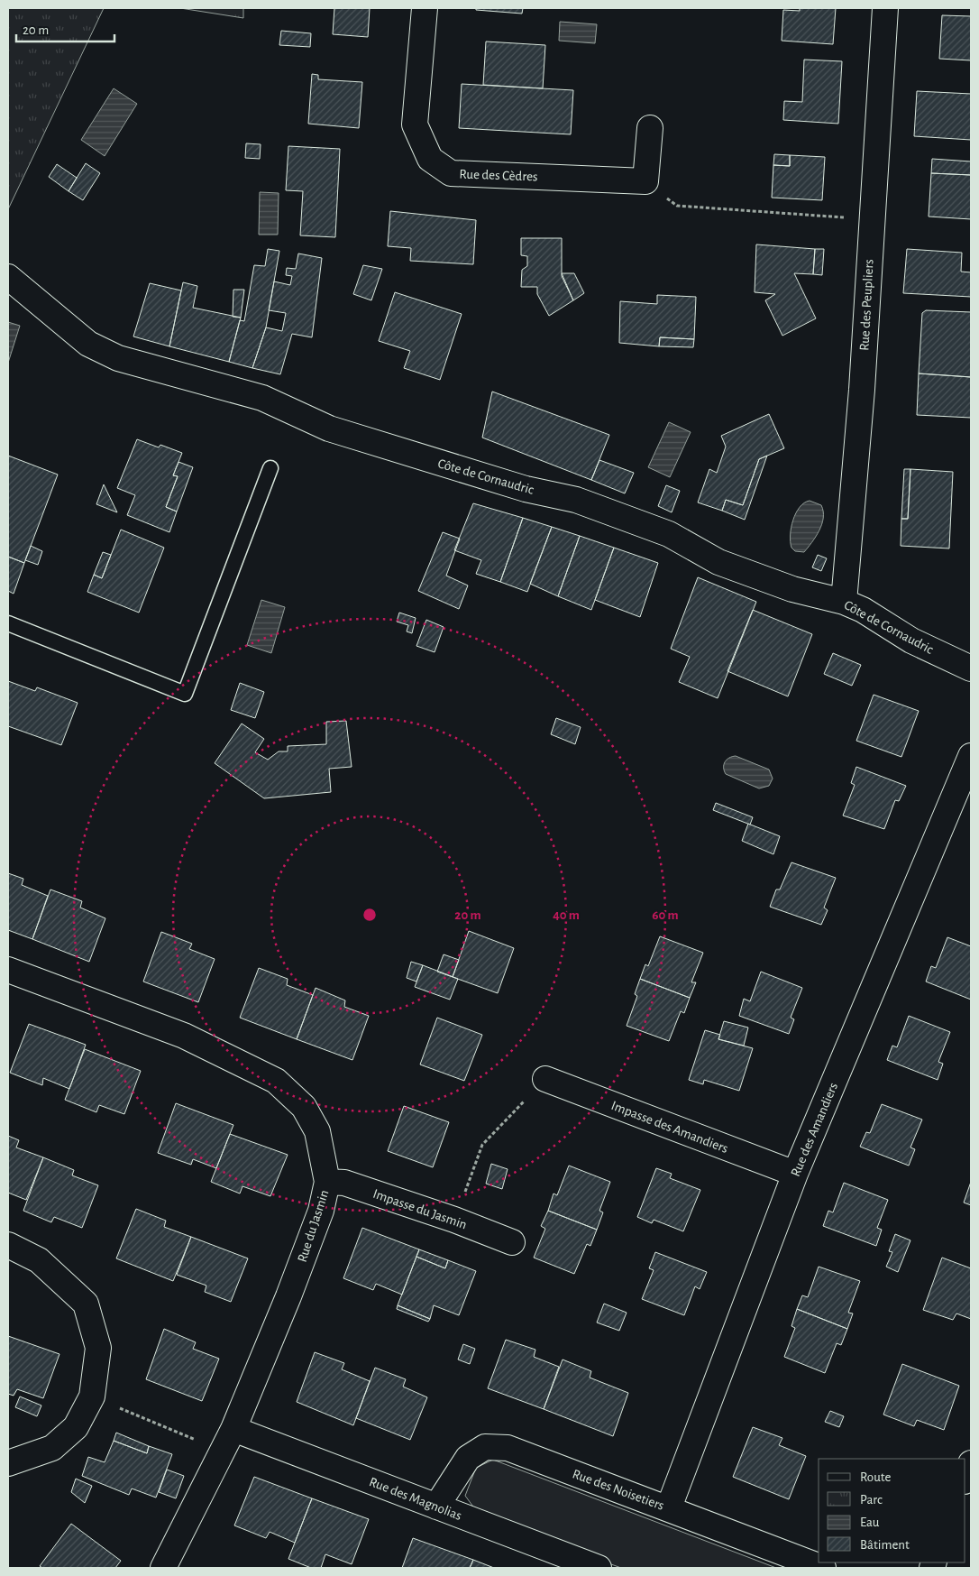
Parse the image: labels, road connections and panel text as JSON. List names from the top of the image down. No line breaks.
{"streets":{"street":["Rue des Cèdres","Rue des Peupliers","Côte de Cornaudric","Impasse des Amandiers","Rue des Amandiers","Impasse du Jasmin","Rue du Jasmin","Rue des Noisetiers","Rue des Magnolias"]},"crossings":[["Rue des Peupliers","Côte de Cornaudric"],["Impasse des Amandiers","Rue des Amandiers"],["Rue des Amandiers","Rue des Noisetiers"],["Impasse du Jasmin","Rue du Jasmin"],["Rue du Jasmin","Rue des Magnolias"],["Rue des Noisetiers","Rue des Magnolias"]],"legend":["Route","Parc","Eau","Bâtiment"],"scale_bar":"20 m","rings":["20 m","40 m","60 m"]}
